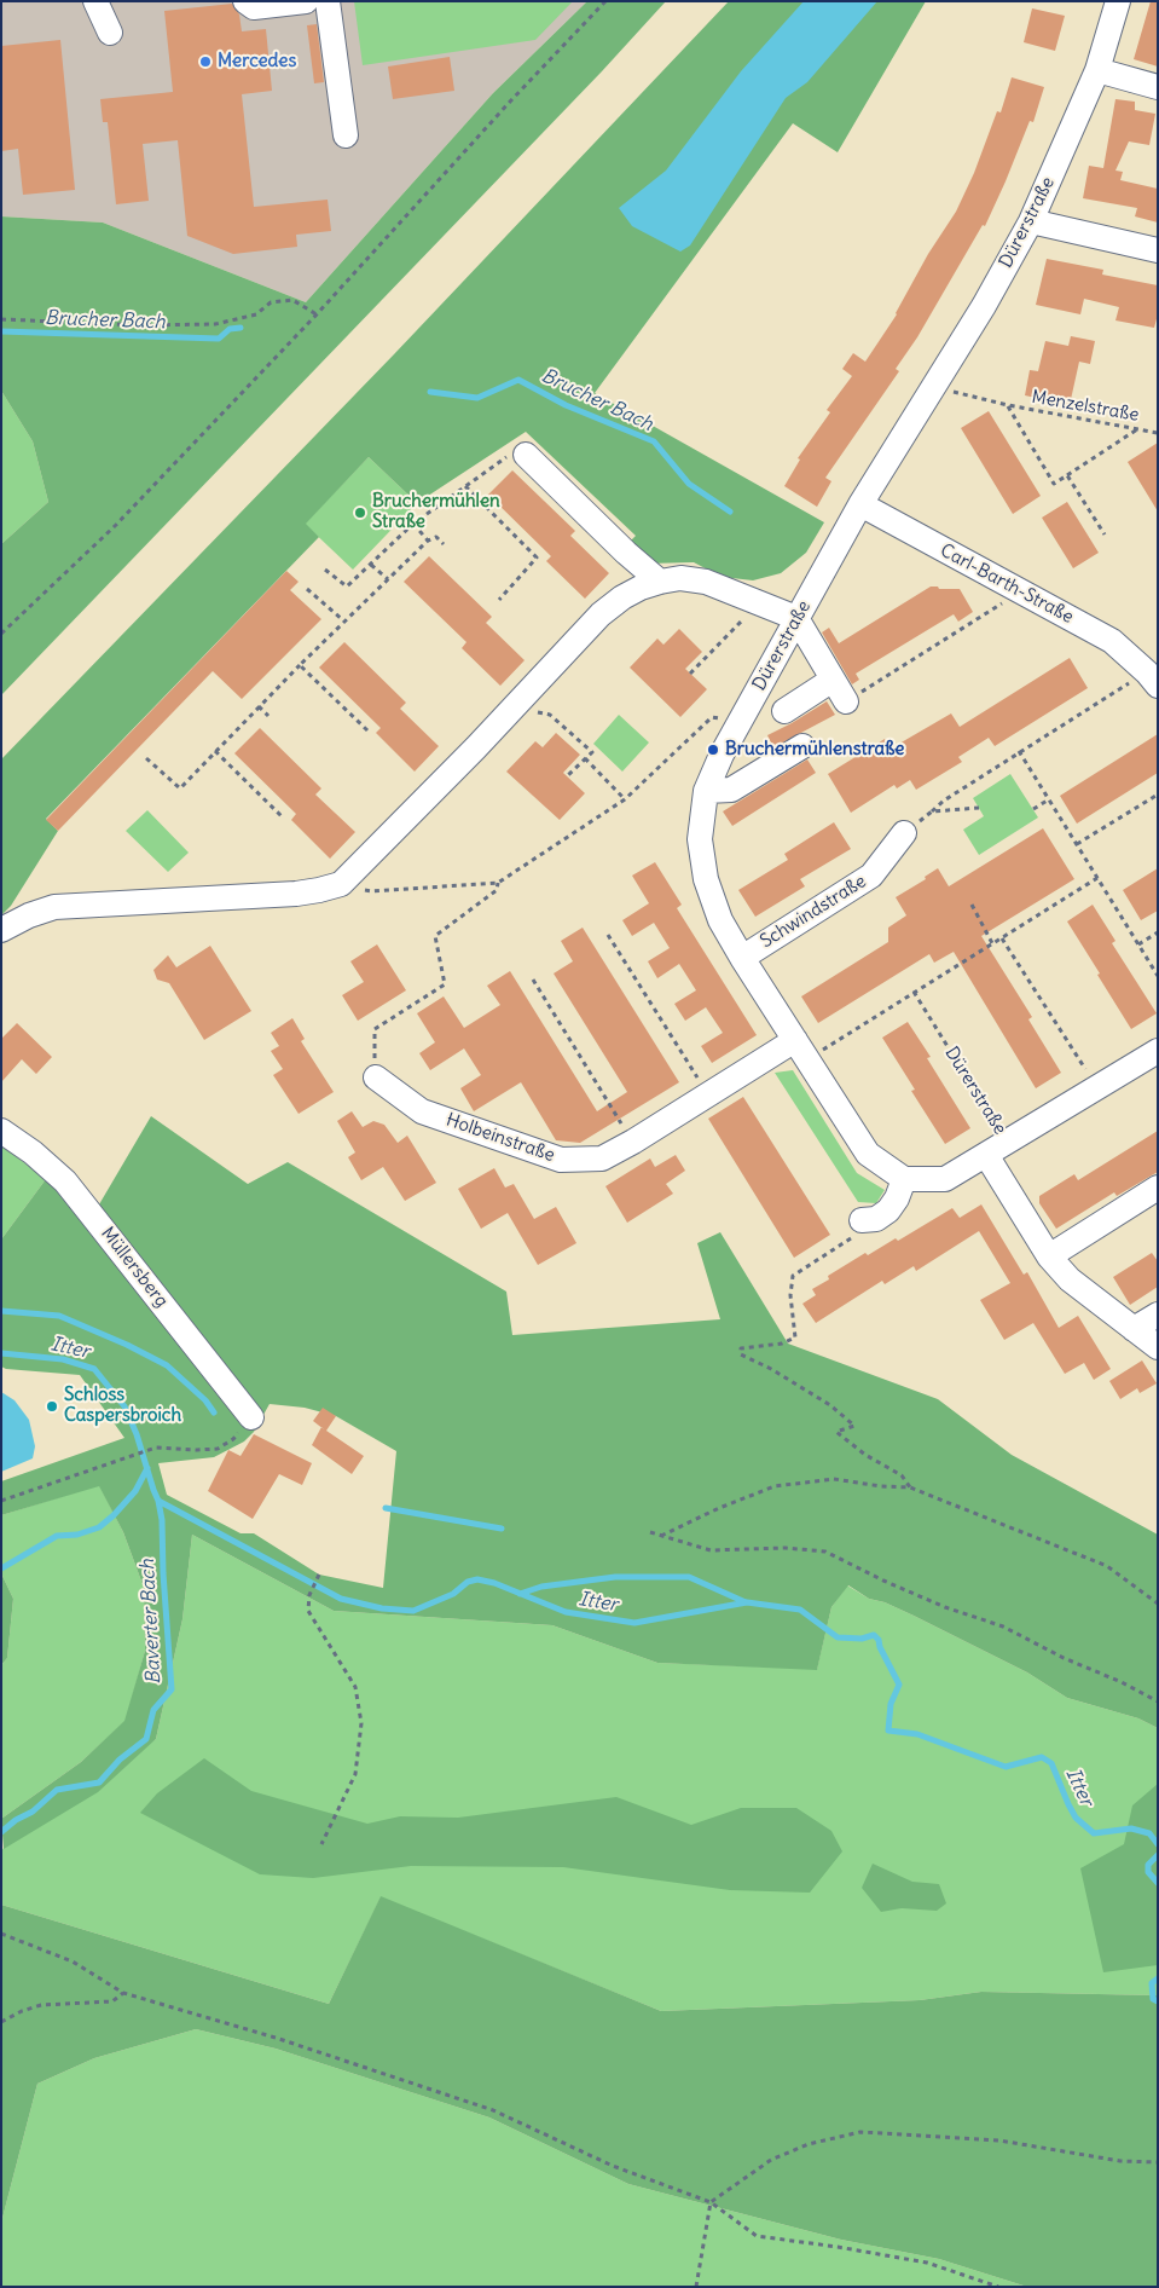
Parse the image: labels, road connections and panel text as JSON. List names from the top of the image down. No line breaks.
{"streets":{"street":["Dürerstraße","Carl-Barth-Straße","Schwindstraße","Holbeinstraße","Müllersberg"],"path":["Menzelstraße"]},"crossings":[["Dürerstraße","Carl-Barth-Straße"],["Dürerstraße","Schwindstraße"],["Dürerstraße","Holbeinstraße"]],"water":["Brucher Bach","Itter","Baverter Bach"],"places":["Mercedes","Bruchermühlen Straße","Bruchermühlenstraße","Schloss Caspersbroich"]}
